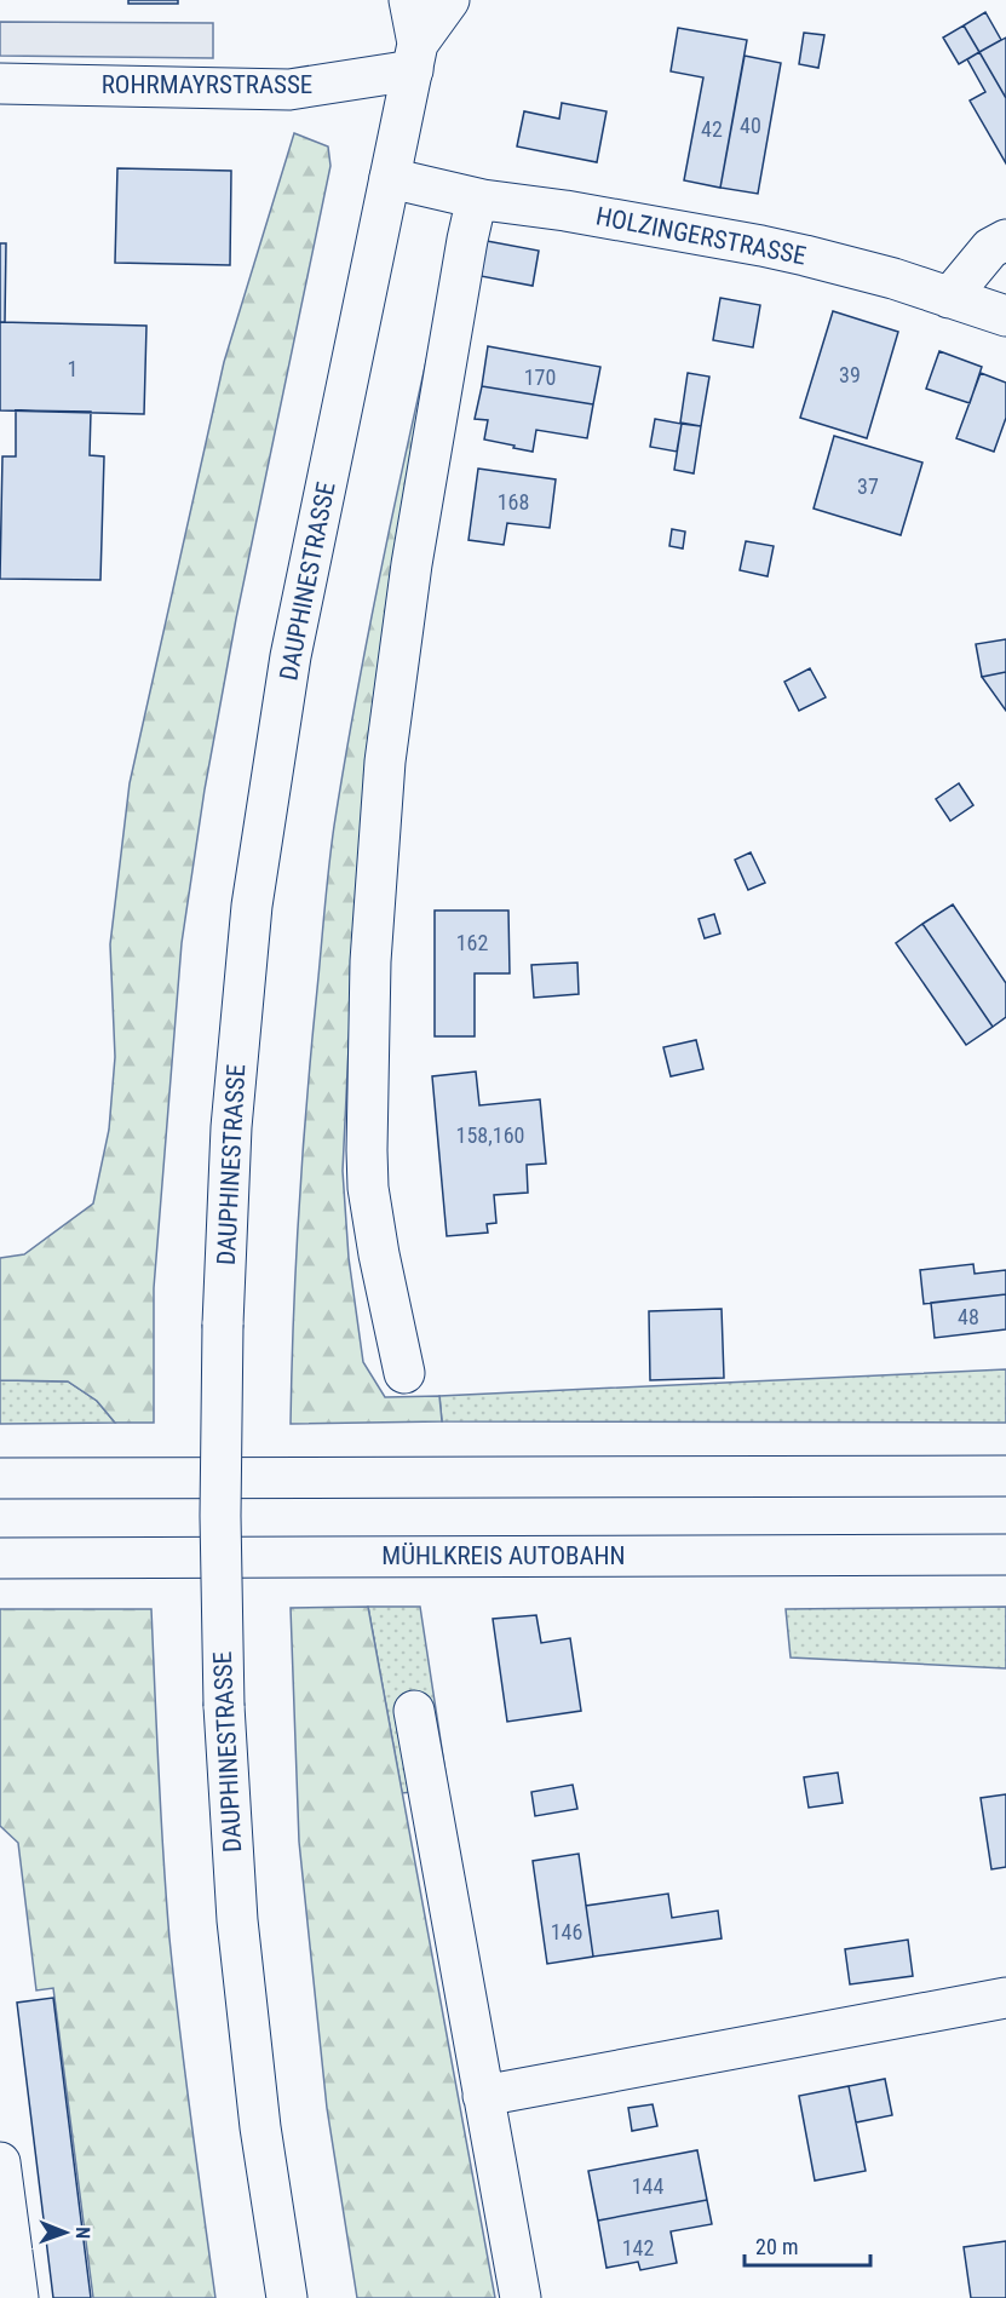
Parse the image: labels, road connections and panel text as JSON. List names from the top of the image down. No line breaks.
{"streets":{"main road":["ROHRMAYRSTRASSE","HOLZINGERSTRASSE","DAUPHINESTRASSE","MÜHLKREIS AUTOBAHN"]},"crossings":[["ROHRMAYRSTRASSE","DAUPHINESTRASSE"],["HOLZINGERSTRASSE","DAUPHINESTRASSE"]],"house_numbers":["40","42","1","39","170","37","168","162","158,160","48","146","144","142"],"scale_bar":"20 m","north":"right"}
